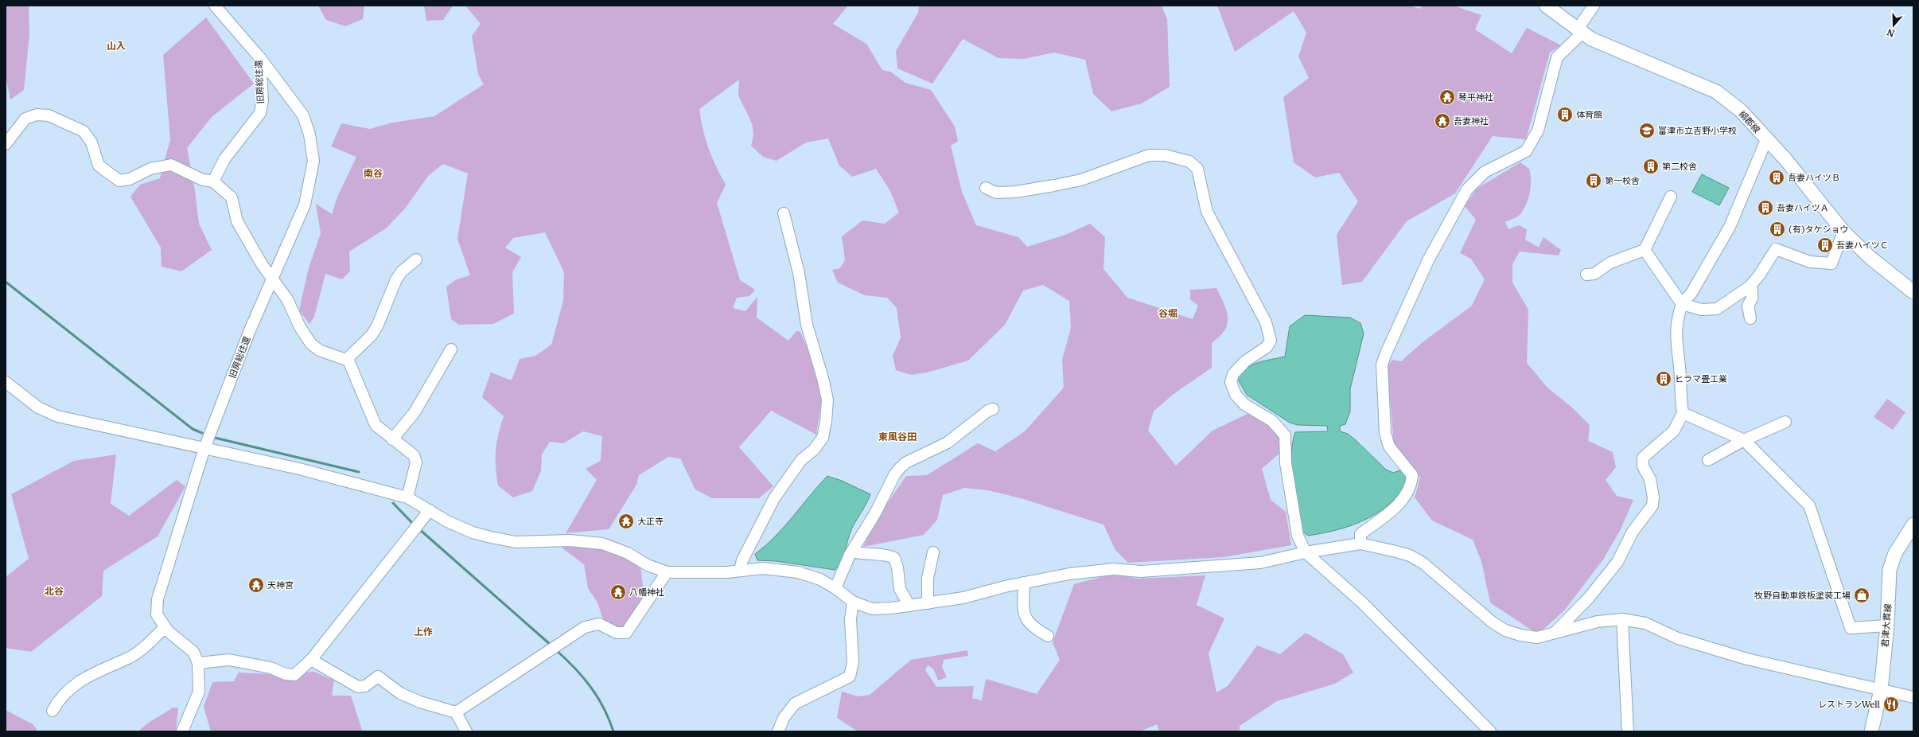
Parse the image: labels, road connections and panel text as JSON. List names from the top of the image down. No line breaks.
{"streets":{"main road":["絹郡線","君津大貫線"],"street":["旧房総往還"]},"districts":["山入","南谷","谷堀","東風谷田","北谷","上作"],"places":{"temple":["琴平神社","吾妻神社","大正寺","天神宮","八幡神社"],"building":["体育館","第二校舎","吾妻ハイツＢ","第一校舎","吾妻ハイツＡ","(有)タケショウ","吾妻ハイツＣ","ヒラマ畳工業"],"school or university":["富津市立吉野小学校"],"shop":["牧野自動車鉄板塗装工場"],"restaurant":["レストランWell"]},"north":"bottom"}
